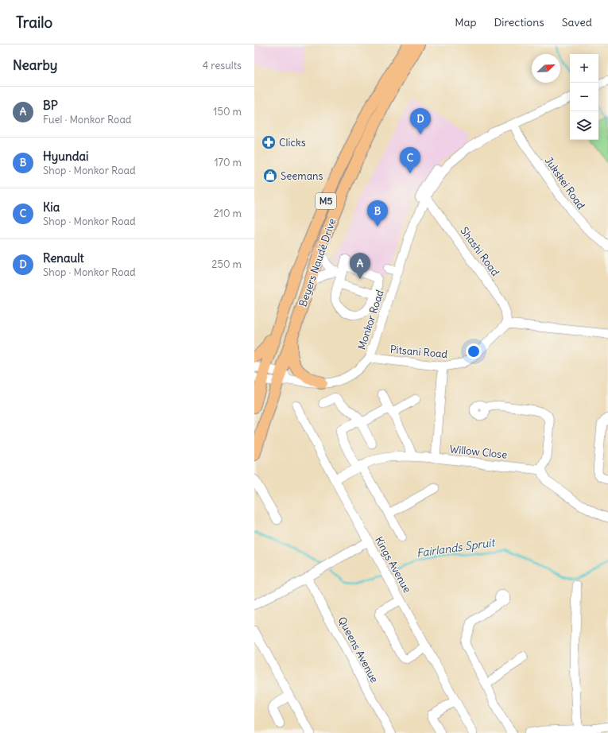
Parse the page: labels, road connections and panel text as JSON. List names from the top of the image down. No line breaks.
{"streets":{"main road":["M5","Beyers Naudé Drive"],"street":["Jukskei Road","Shashi Road","Monkor Road","Pitsani Road","Willow Close","Kings Avenue","Queens Avenue"]},"crossings":[["Jukskei Road","Monkor Road"],["Shashi Road","Monkor Road"],["Shashi Road","Pitsani Road"],["Beyers Naudé Drive","Monkor Road"],["Monkor Road","Pitsani Road"],["Willow Close","Kings Avenue"]],"water":["Fairlands Spruit"],"places":{"pharmacy":["Clicks"],"shop":["Seemans"]},"north":"top right","page":{"header":"Trailo","nav":["Map","Directions","Saved"],"heading":["Nearby","4 results"],"map_buttons":["+","−"],"list":[{"mark":"A","name":"BP","note":"Fuel · Monkor Road","value":"150 m"},{"mark":"B","name":"Hyundai","note":"Shop · Monkor Road","value":"170 m"},{"mark":"C","name":"Kia","note":"Shop · Monkor Road","value":"210 m"},{"mark":"D","name":"Renault","note":"Shop · Monkor Road","value":"250 m"}],"pins":["D","C","B","A"]}}
